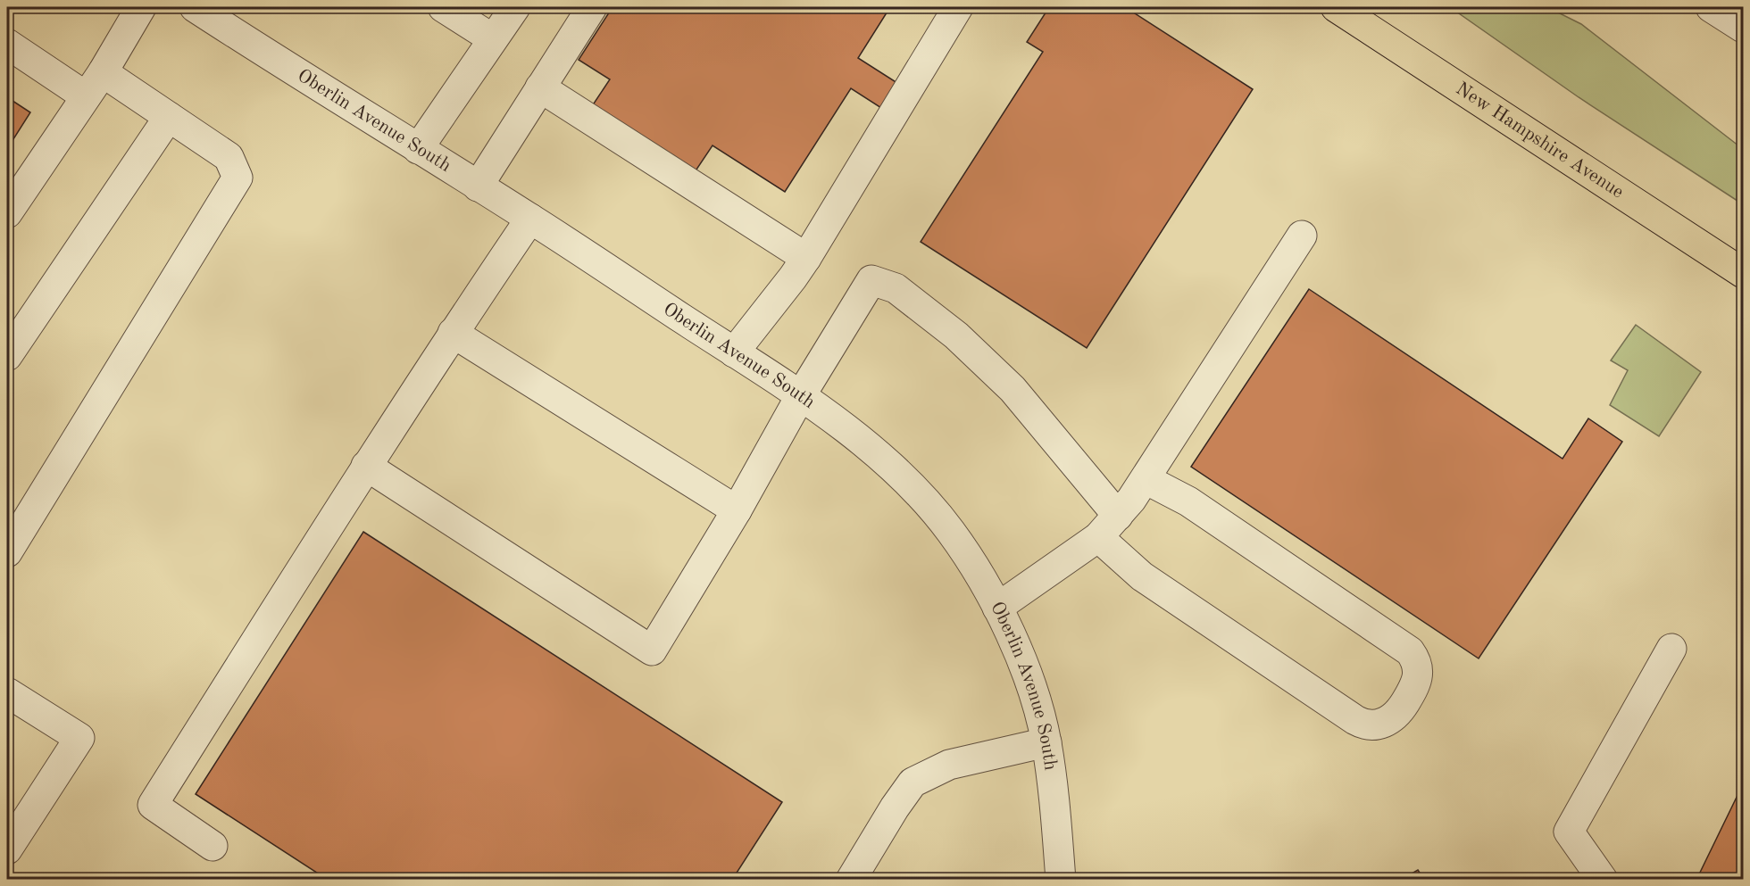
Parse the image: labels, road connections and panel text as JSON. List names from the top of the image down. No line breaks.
{"streets":{"main road":["New Hampshire Avenue"],"street":["Oberlin Avenue South"]}}
